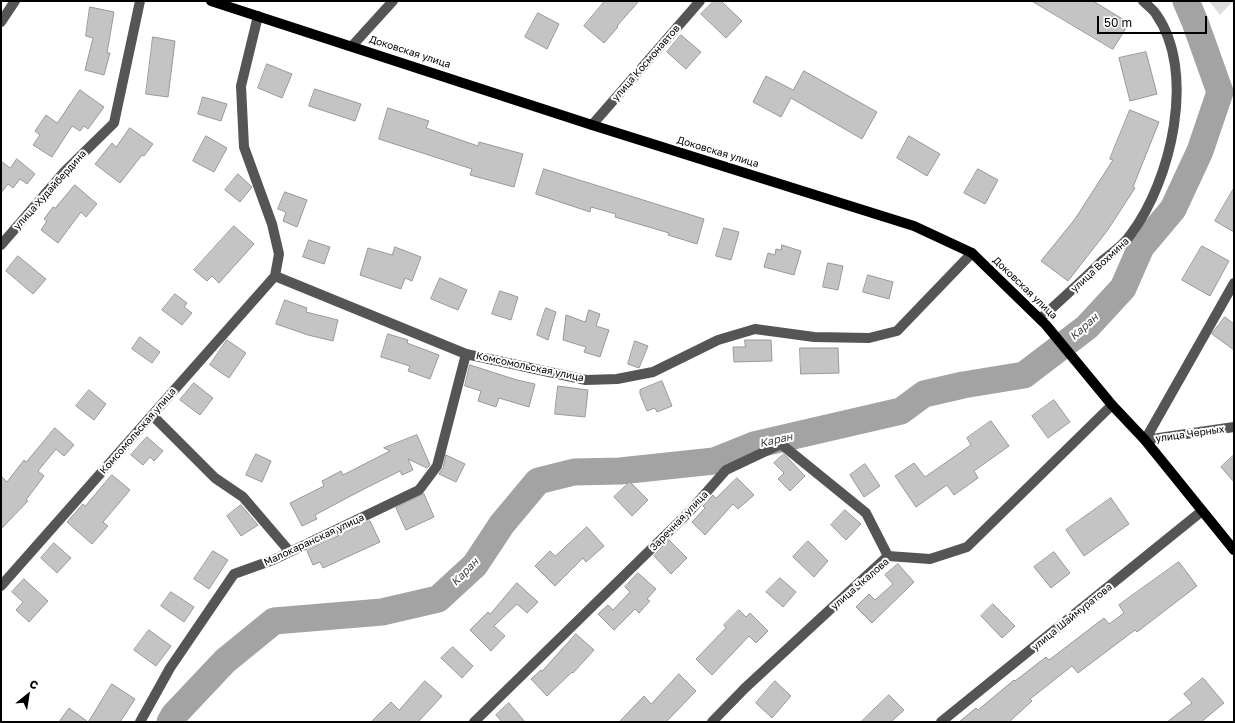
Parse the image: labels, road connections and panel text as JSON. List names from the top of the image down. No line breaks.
{"streets":{"main road":["Доковская улица"],"street":["улица Космонавтов","улица Худайбердина","улица Вохмина","Комсомольская улица","улица Черных","Заречная улица","Малокаранская улица","улица Чкалова","улица Шаймуратова"]},"crossings":[["Доковская улица","улица Космонавтов"],["Доковская улица","улица Вохмина"],["Доковская улица","Комсомольская улица"],["Доковская улица","улица Черных"],["Доковская улица","улица Чкалова"],["Доковская улица","улица Шаймуратова"],["Комсомольская улица","Малокаранская улица"],["Заречная улица","улица Чкалова"]],"water":["Каран"],"scale_bar":"50 m","north":"top right"}
